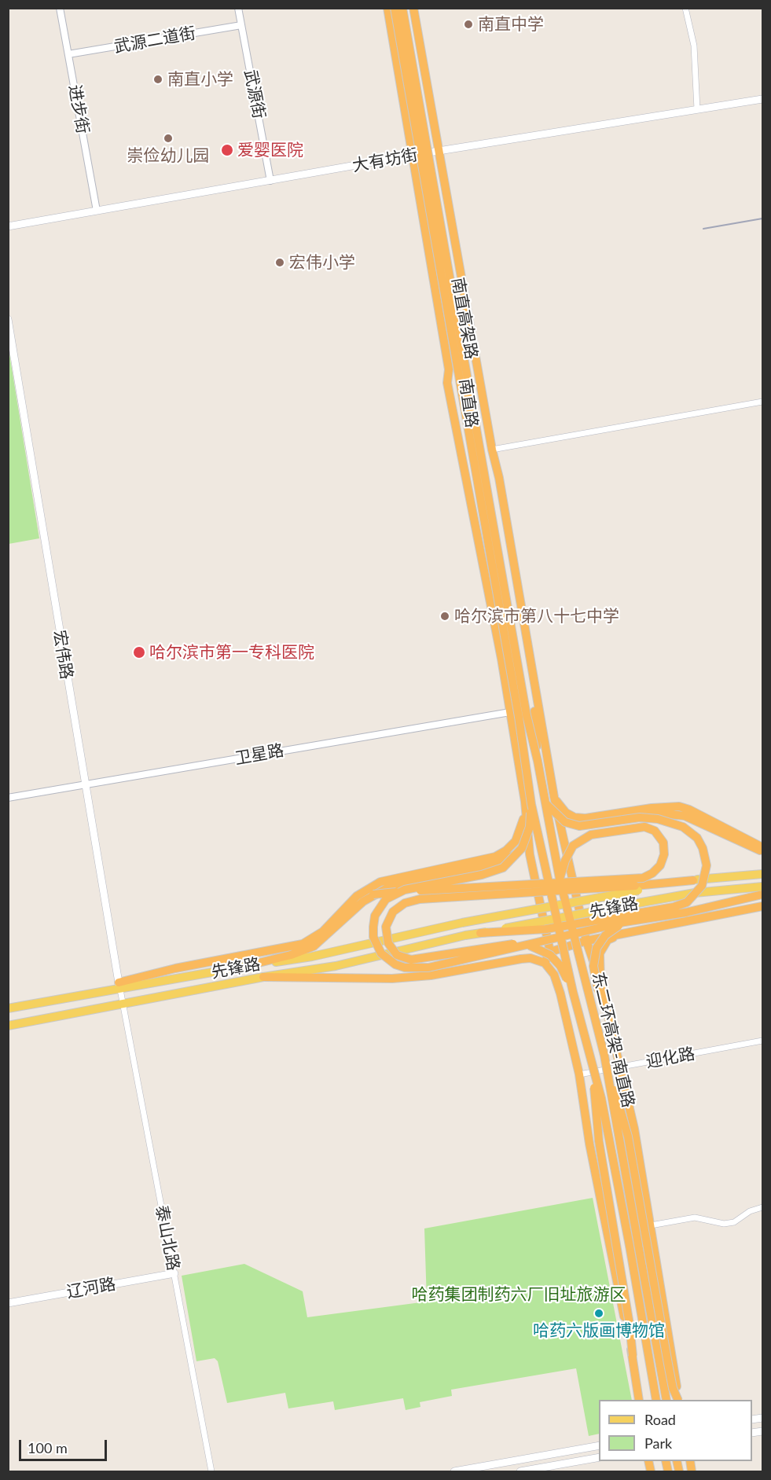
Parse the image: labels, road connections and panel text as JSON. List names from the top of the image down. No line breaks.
{"streets":{"highway":["南直高架路","南直路","东二环高架-南直路"],"main road":["大有坊街","宏伟路","先锋路","辽河路"],"street":["武源二道街","武源街","进步街","卫星路","迎化路","泰山北路"]},"crossings":[["武源二道街","武源街"],["武源二道街","进步街"],["武源街","大有坊街"],["进步街","大有坊街"],["大有坊街","南直路"],["南直高架路","东二环高架-南直路"],["南直路","卫星路"],["南直路","东二环高架-南直路"],["宏伟路","卫星路"],["宏伟路","先锋路"],["宏伟路","泰山北路"],["先锋路","泰山北路"],["泰山北路","辽河路"]],"parks":["哈药集团制药六厂旧址旅游区"],"places":["南直中学","南直小学","崇俭幼儿园","爱婴医院","宏伟小学","哈尔滨市第八十七中学","哈尔滨市第一专科医院","哈药六版画博物馆"],"legend":["Road","Park"],"scale_bar":"100 m"}
